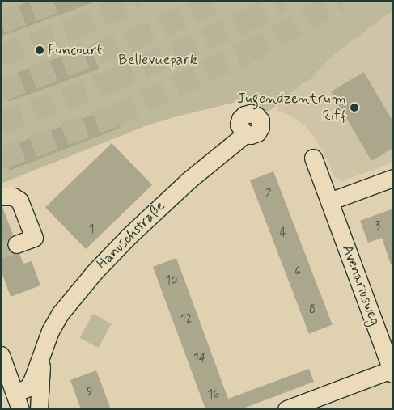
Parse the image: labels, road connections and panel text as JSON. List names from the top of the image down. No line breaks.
{"streets":{"street":["Hanuschstraße","Avenariusweg"]},"parks":["Bellevuepark"],"places":["Funcourt","Jugendzentrum Riff"],"house_numbers":["2","3","1","4","6","10","8","12","14","9","16"]}
